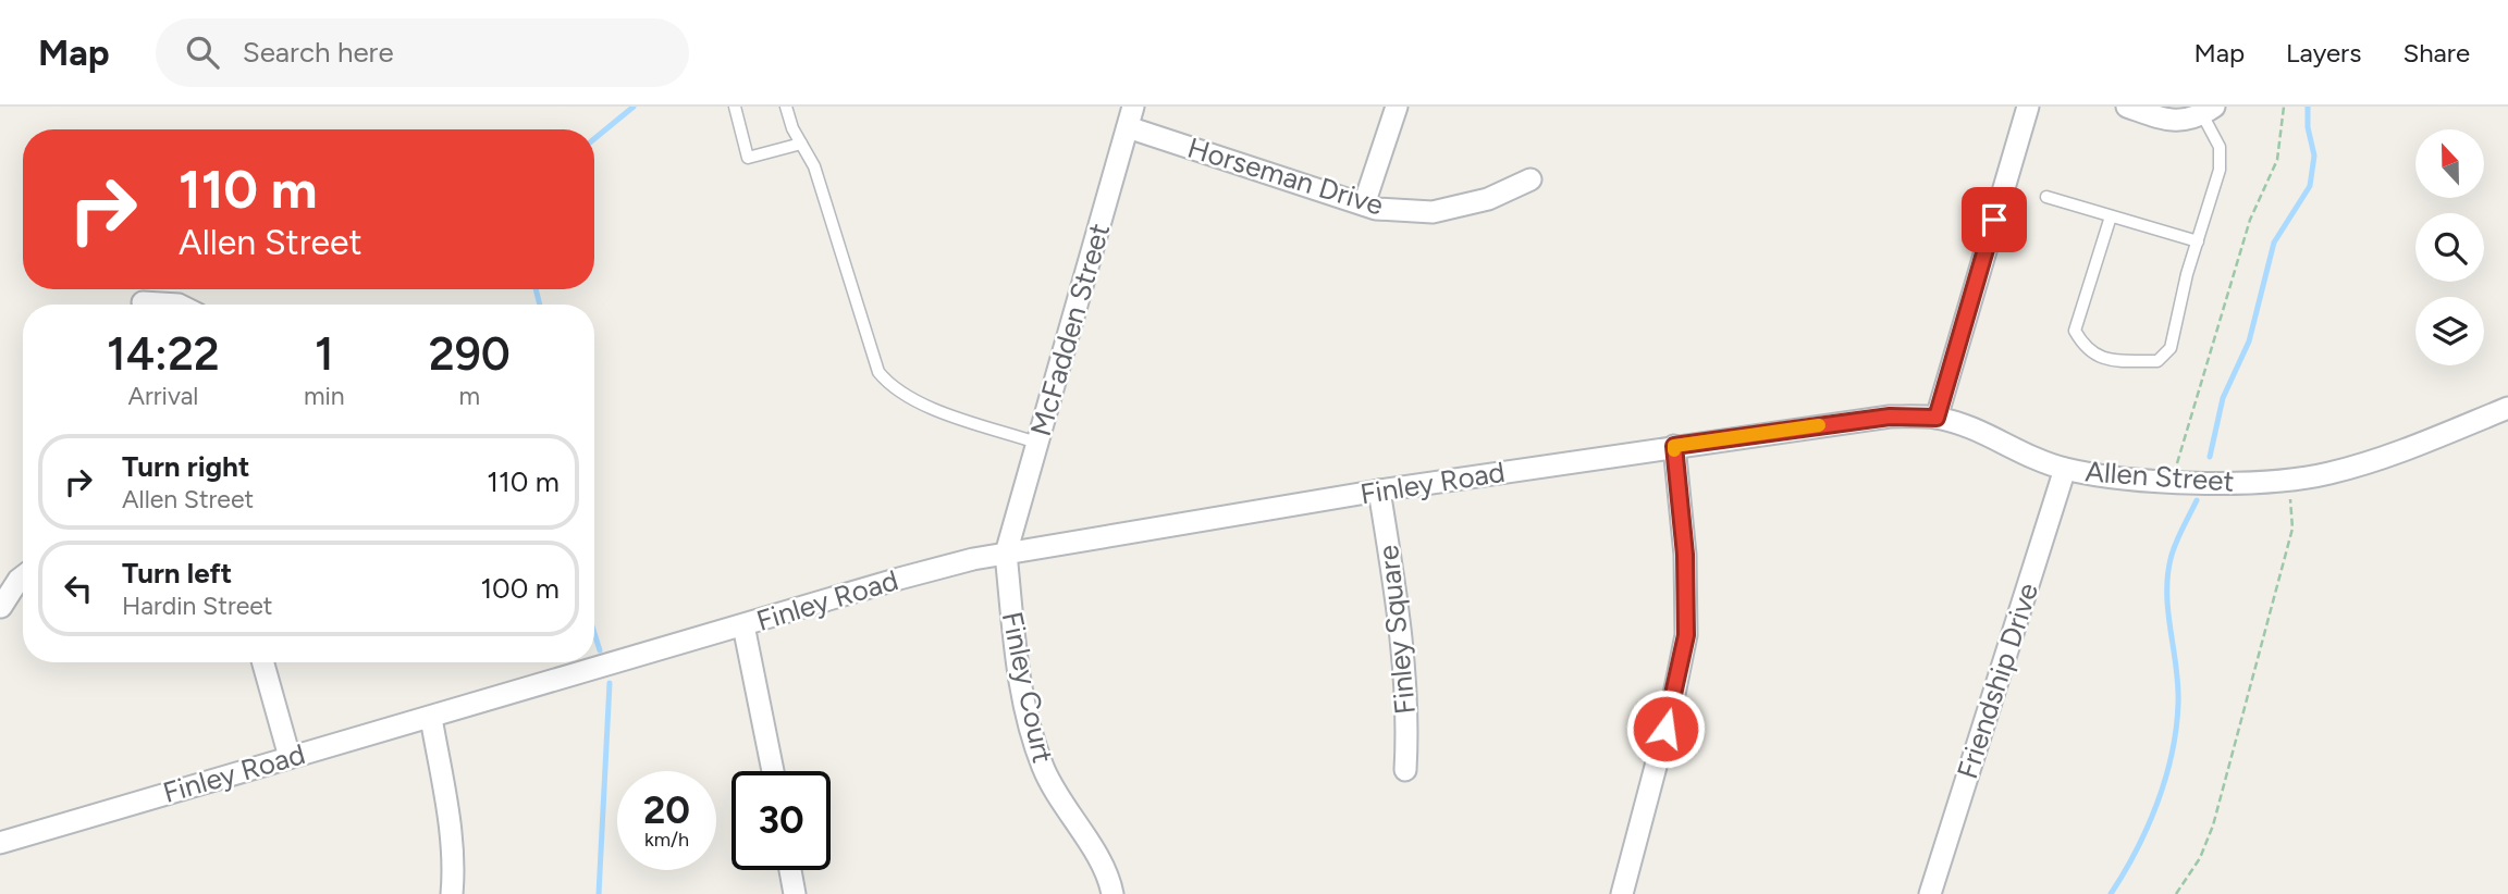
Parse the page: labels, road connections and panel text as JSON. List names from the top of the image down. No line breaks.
{"streets":{"street":["Horseman Drive","McFadden Street","Allen Street","Finley Road","Finley Square","Friendship Drive","Finley Court"]},"crossings":[["Horseman Drive","McFadden Street"],["McFadden Street","Finley Road"],["McFadden Street","Finley Court"],["Allen Street","Finley Road"],["Allen Street","Friendship Drive"],["Finley Road","Finley Square"],["Finley Road","Finley Court"]],"north":"top","page":{"header":"Map","search":"Search here","nav":["Map","Layers","Share"],"turn":["110 m","Allen Street"],"eta":["14:22","Arrival","1","min","290","m"],"list":[{"name":"Turn right","note":"Allen Street","value":"110 m"},{"name":"Turn left","note":"Hardin Street","value":"100 m"}],"speed":"20 km/h","limit":"30"}}
